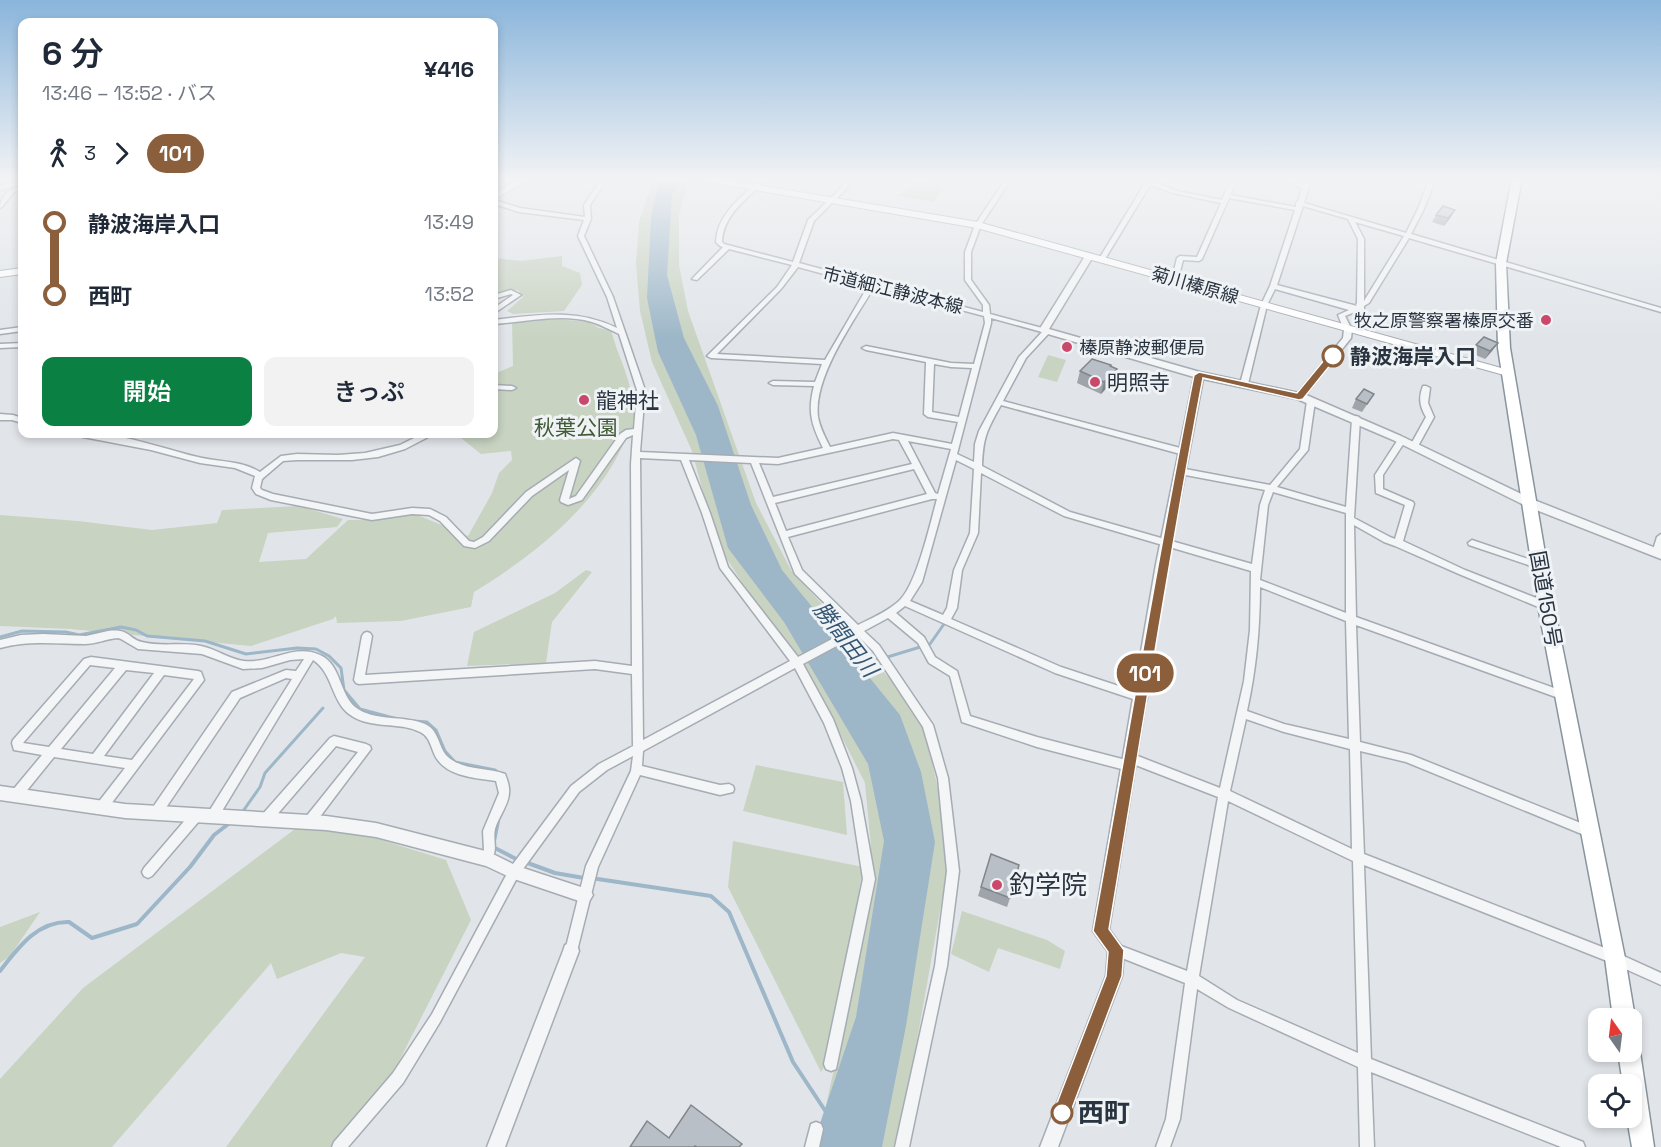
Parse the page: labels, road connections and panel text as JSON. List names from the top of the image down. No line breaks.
{"streets":{"highway":["国道150号"],"main road":["菊川榛原線"],"street":["市道細江静波本線"]},"crossings":[["菊川榛原線","国道150号"]],"water":["勝間田川"],"parks":["秋葉公園"],"places":["牧之原警察署榛原交番","榛原静波郵便局","静波海岸入口","明照寺","龍神社","釣学院","西町"],"lines":["bus line 101"],"north":"top","page":{"on_map":"101","heading":["6 分","13:46 – 13:52 · バス","¥416"],"legs":["3","101"],"list":[{"name":"静波海岸入口","value":"13:49"},{"name":"西町","value":"13:52"}],"buttons":["開始","きっぷ"]}}
